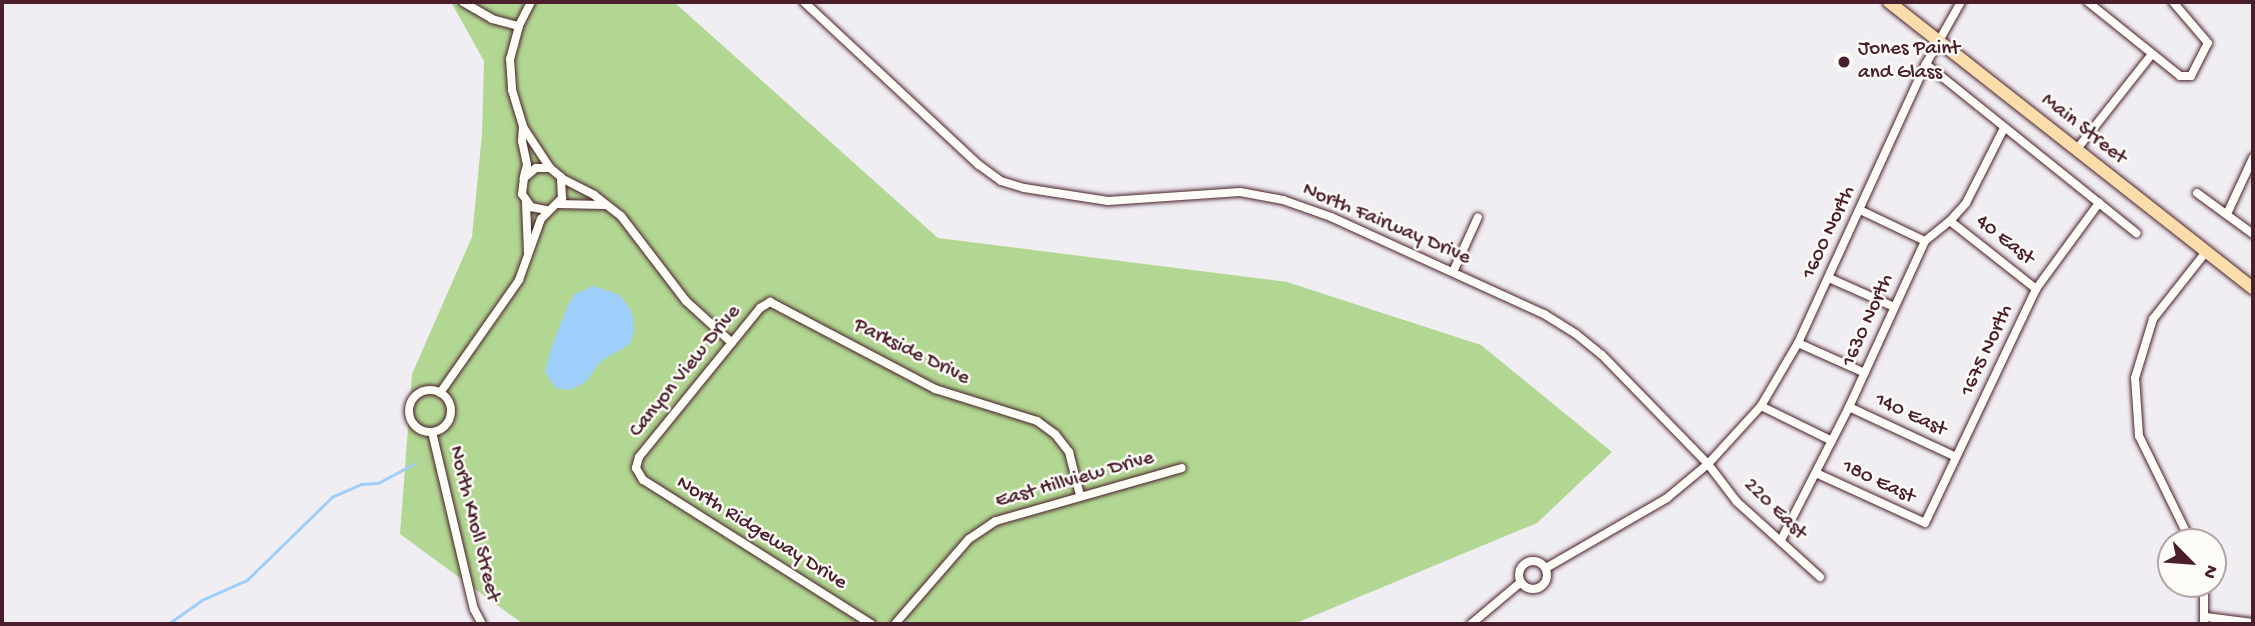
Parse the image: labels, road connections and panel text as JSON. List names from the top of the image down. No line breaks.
{"streets":{"main road":["Main Street"],"street":["North Fairway Drive","1600 North","40 East","1630 North","1675 North","Parkside Drive","Canyon View Drive","140 East","East Hillview Drive","180 East","220 East","North Knoll Street","North Ridgeway Drive"]},"crossings":[["Main Street","1600 North"],["North Fairway Drive","1600 North"],["North Fairway Drive","220 East"],["1600 North","220 East"],["40 East","1630 North"],["40 East","1675 North"],["1630 North","140 East"],["1630 North","180 East"],["1630 North","220 East"],["1675 North","140 East"],["1675 North","180 East"],["Parkside Drive","Canyon View Drive"],["Parkside Drive","East Hillview Drive"],["Canyon View Drive","North Ridgeway Drive"]],"places":["Jones Paint and Glass"],"north":"bottom right"}
